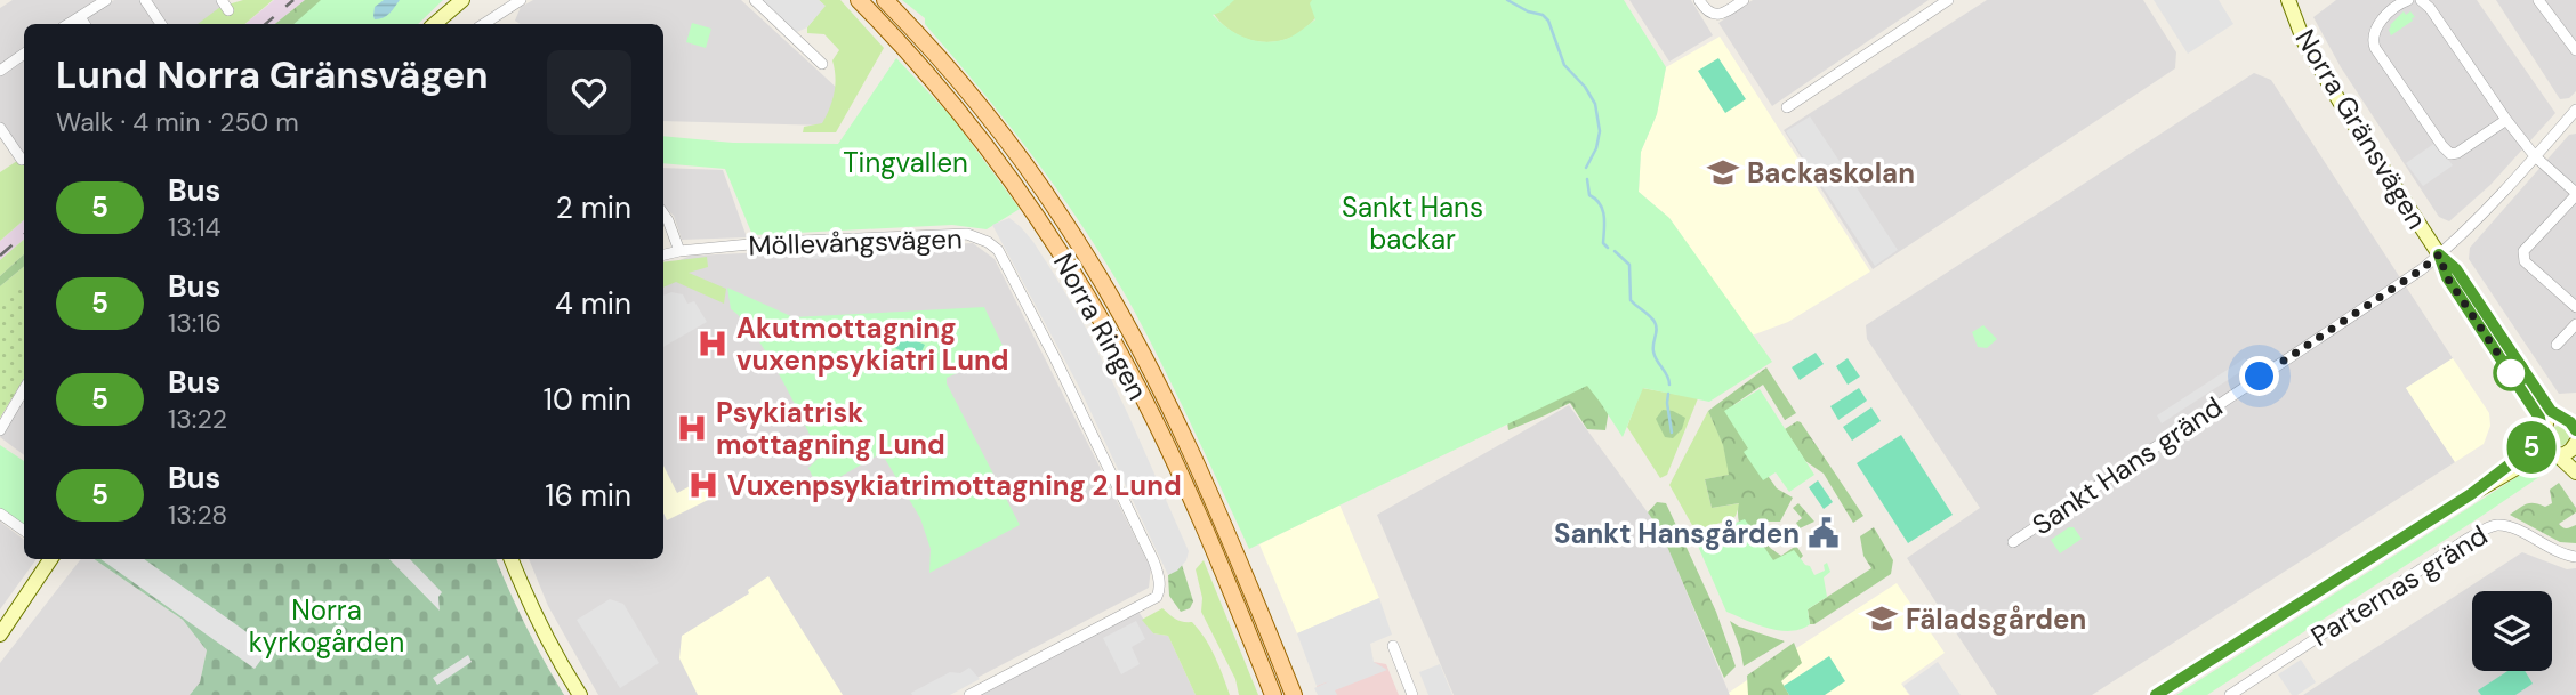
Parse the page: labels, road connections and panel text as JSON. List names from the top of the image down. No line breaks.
{"streets":{"main road":["Norra Ringen"],"street":["Norra Gränsvägen","Möllevångsvägen","Sankt Hans gränd","Parternas gränd"]},"crossings":[["Norra Gränsvägen","Sankt Hans gränd"]],"parks":["Tingvallen","Sankt Hans backar","Norra kyrkogården"],"places":{"school or university":["Backaskolan","Fäladsgården"],"hospital":["Akutmottagning vuxenpsykiatri Lund","Psykiatrisk mottagning Lund","Vuxenpsykiatrimottagning 2 Lund"],"public building":["Sankt Hansgården"]},"lines":["bus line 5"],"page":{"on_map":"5","heading":["Lund Norra Gränsvägen","Walk · 4 min · 250 m"],"list":[{"mark":"5","name":"Bus","note":"13:14","value":"2 min"},{"mark":"5","name":"Bus","note":"13:16","value":"4 min"},{"mark":"5","name":"Bus","note":"13:22","value":"10 min"},{"mark":"5","name":"Bus","note":"13:28","value":"16 min"}]}}
